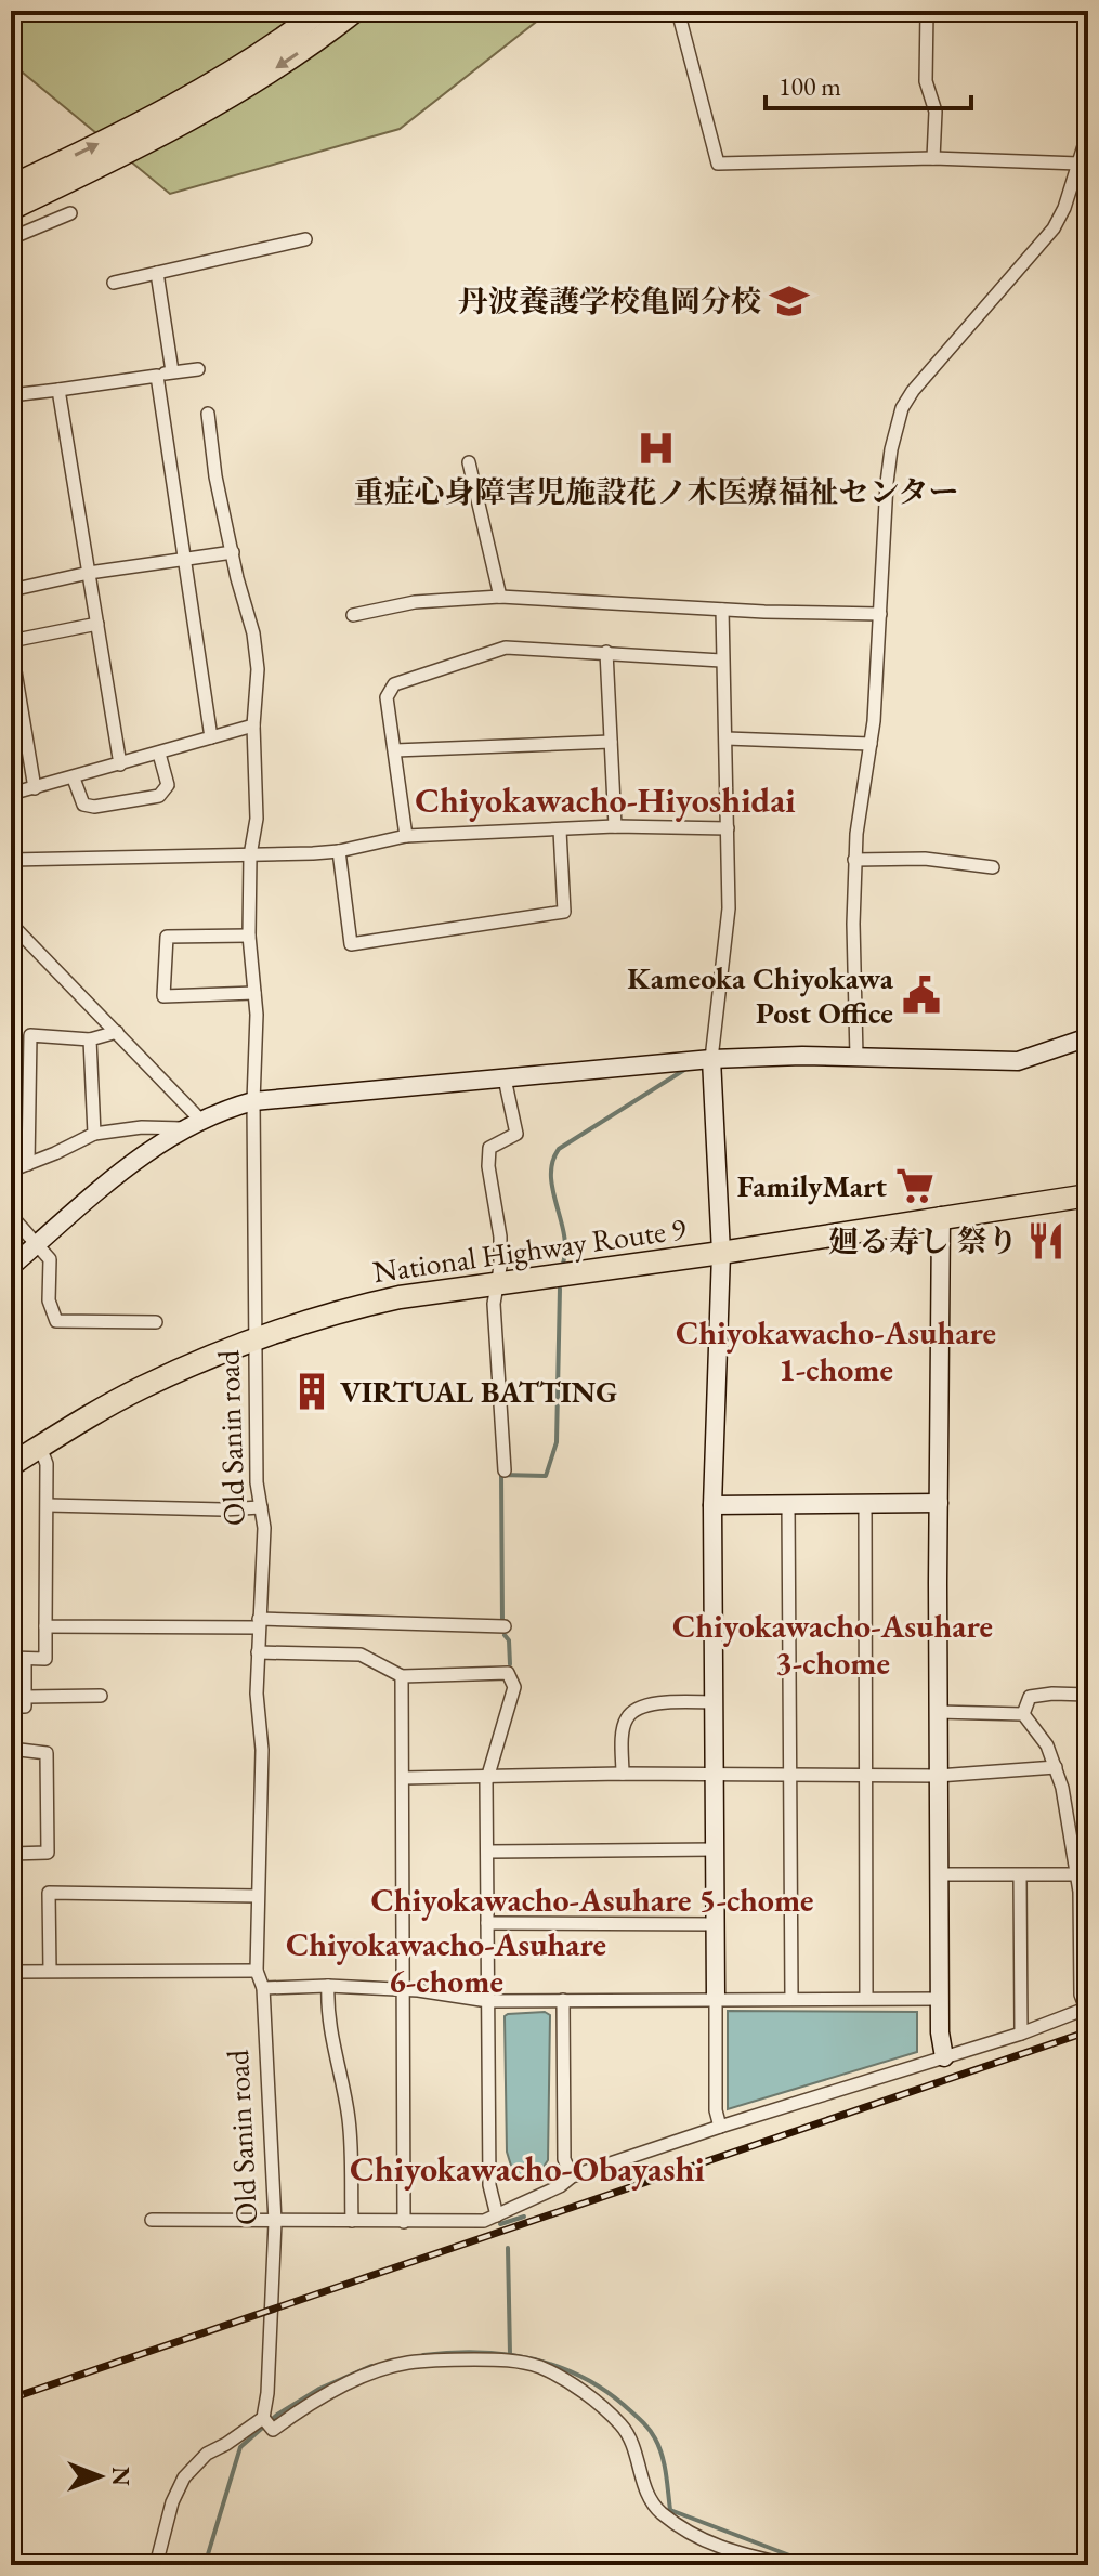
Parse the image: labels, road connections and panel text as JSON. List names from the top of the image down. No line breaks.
{"streets":{"highway":["National Highway Route 9"],"street":["Old Sanin road"]},"crossings":[["National Highway Route 9","Old Sanin road"]],"districts":["Chiyokawacho-Hiyoshidai","Chiyokawacho-Asuhare 1-chome","Chiyokawacho-Asuhare 3-chome","Chiyokawacho-Asuhare 5-chome","Chiyokawacho-Asuhare 6-chome","Chiyokawacho-Obayashi"],"places":{"school or university":["丹波養護学校亀岡分校"],"hospital":["重症心身障害児施設花ノ木医療福祉センター"],"public building":["Kameoka Chiyokawa Post Office"],"supermarket":["FamilyMart"],"restaurant":["廻る寿し 祭り"],"building":["VIRTUAL BATTING"]},"scale_bar":"100 m","north":"right"}
